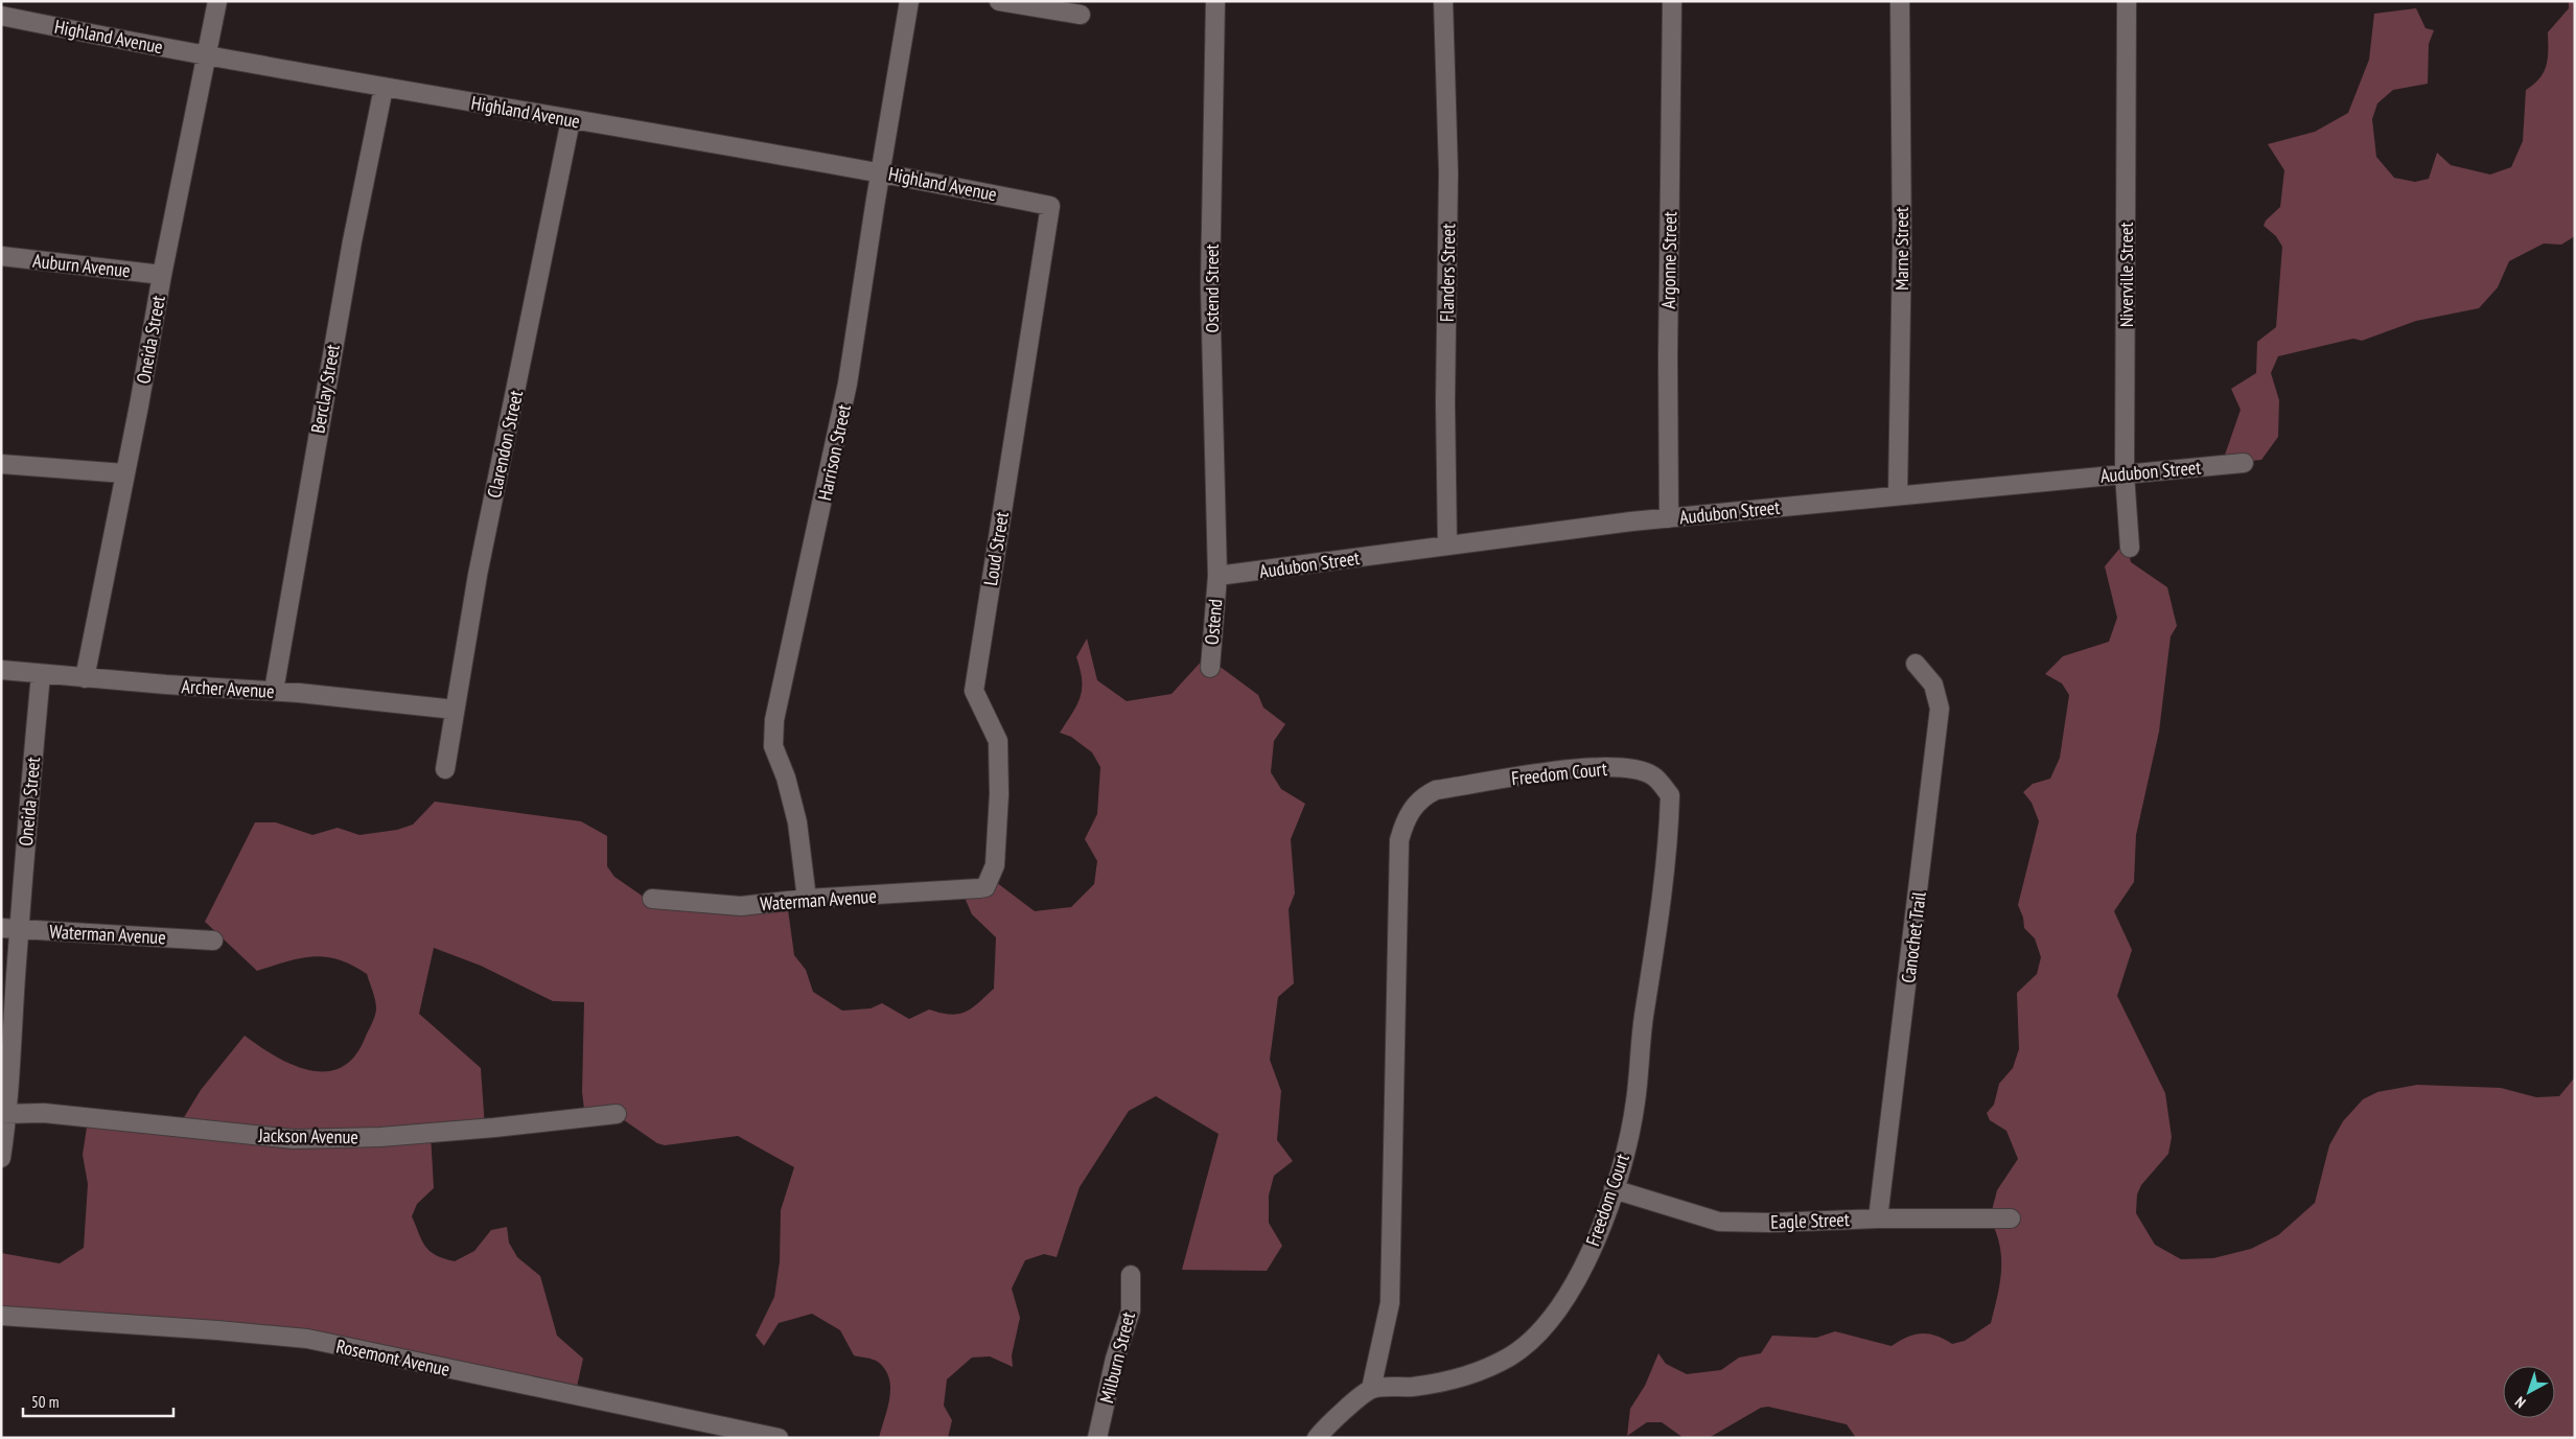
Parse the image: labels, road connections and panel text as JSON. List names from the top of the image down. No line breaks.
{"streets":{"street":["Highland Avenue","Marne Street","Argonne Street","Auburn Avenue","Flanders Street","Niverville Street","Ostend Street","Oneida Street","Berclay Street","Clarendon Street","Harrison Street","Audubon Street","Loud Street","Ostend","Archer Avenue","Freedom Court","Waterman Avenue","Canochet Trail","Jackson Avenue","Eagle Street","Rosemont Avenue","Milburn Street"]},"crossings":[["Highland Avenue","Oneida Street"],["Highland Avenue","Berclay Street"],["Highland Avenue","Clarendon Street"],["Highland Avenue","Harrison Street"],["Highland Avenue","Loud Street"],["Marne Street","Audubon Street"],["Argonne Street","Audubon Street"],["Auburn Avenue","Oneida Street"],["Flanders Street","Audubon Street"],["Niverville Street","Audubon Street"],["Ostend Street","Audubon Street"],["Ostend Street","Ostend"],["Oneida Street","Archer Avenue"],["Oneida Street","Waterman Avenue"],["Oneida Street","Jackson Avenue"],["Berclay Street","Archer Avenue"],["Clarendon Street","Archer Avenue"],["Harrison Street","Waterman Avenue"],["Audubon Street","Ostend"],["Loud Street","Waterman Avenue"],["Freedom Court","Eagle Street"],["Canochet Trail","Eagle Street"]],"scale_bar":"50 m","north":"bottom left"}
